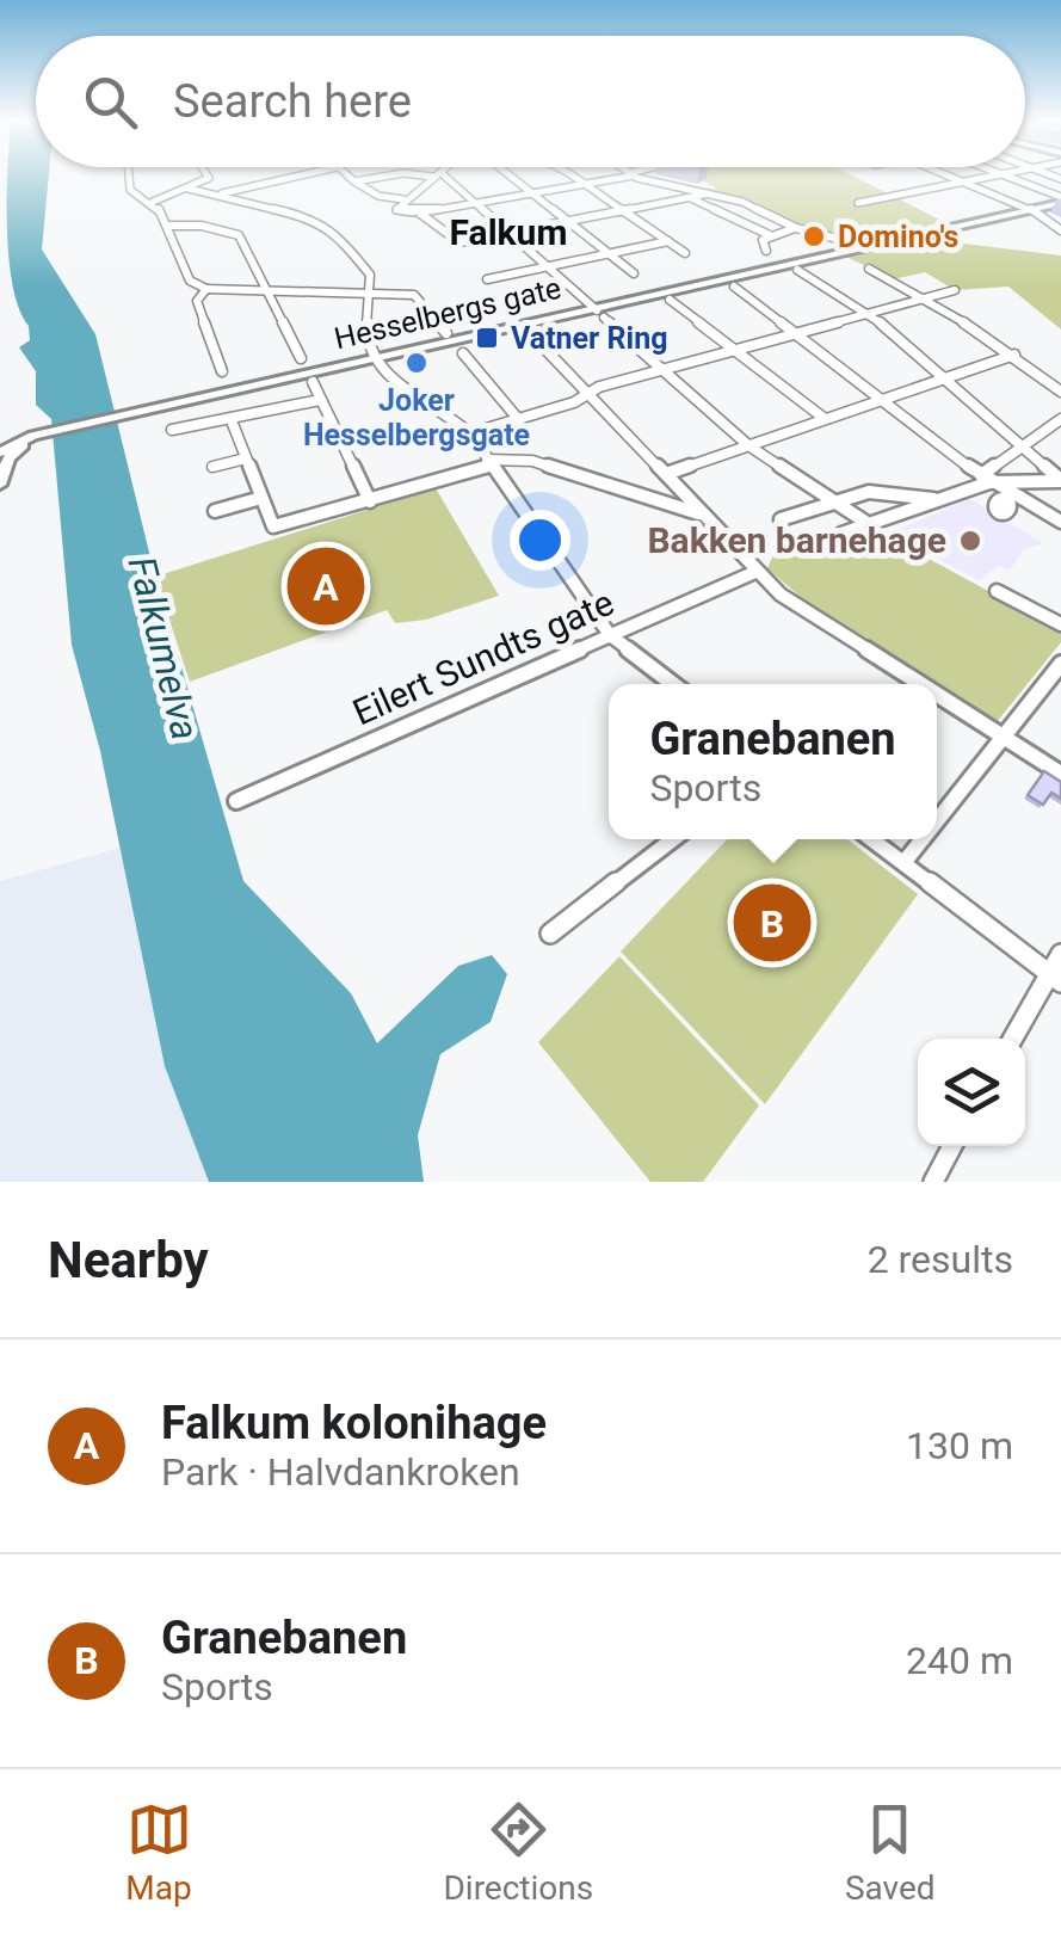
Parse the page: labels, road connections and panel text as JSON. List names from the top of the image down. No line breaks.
{"streets":{"main road":["Hesselbergs gate"],"street":["Eilert Sundts gate"]},"districts":["Falkum"],"water":["Falkumelva"],"places":{"other":["Domino's","Joker Hesselbergsgate","Bakken barnehage"],"transit":["Vatner Ring"]},"page":{"search":"Search here","pins":["A","B"],"popup":["Granebanen","Sports"],"heading":["Nearby","2 results"],"list":[{"mark":"A","name":"Falkum kolonihage","note":"Park · Halvdankroken","value":"130 m"},{"mark":"B","name":"Granebanen","note":"Sports","value":"240 m"}],"nav":["Map","Directions","Saved"]}}
